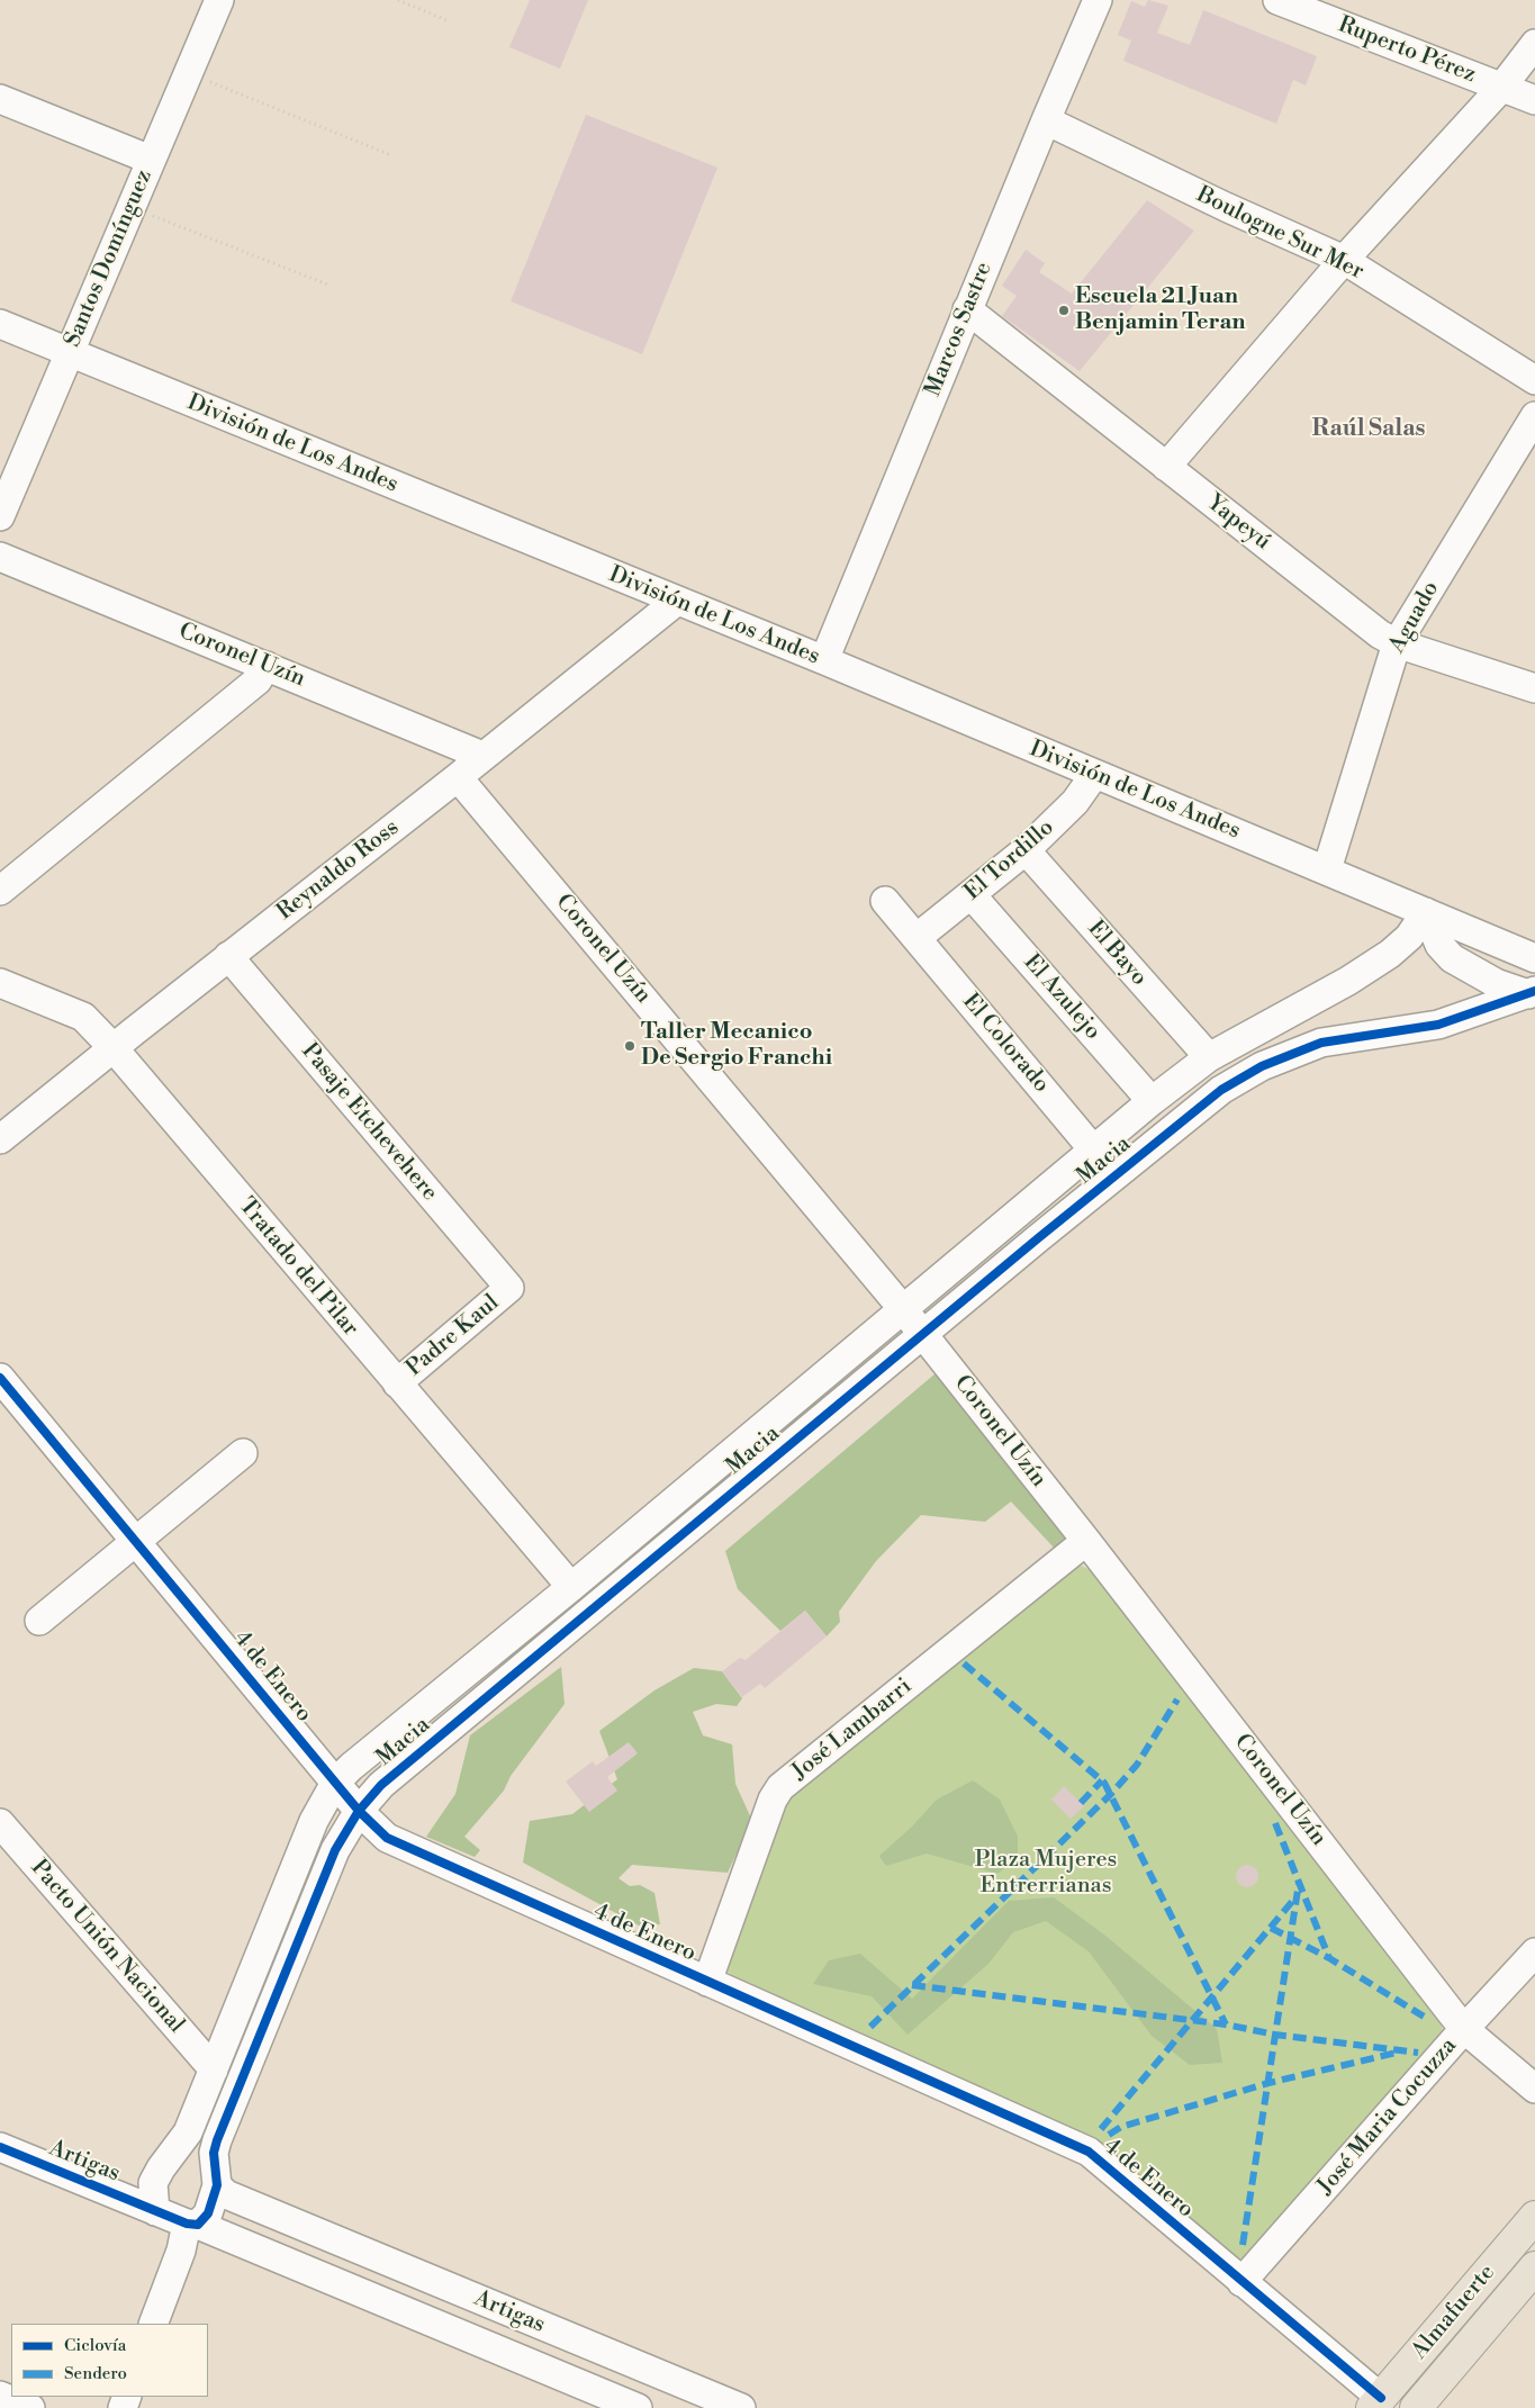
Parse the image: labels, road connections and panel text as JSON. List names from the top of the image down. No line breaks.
{"streets":{"main road":["Almafuerte"],"street":["Ruperto Pérez","Boulogne Sur Mer","Santos Domínguez","Marcos Sastre","División de Los Andes","Yapeyú","Aguado","Coronel Uzín","El Tordillo","Reynaldo Ross","El Bayo","El Azulejo","El Colorado","Pasaje Etchevehere","Macia","Tratado del Pilar","Padre Kaul","4 de Enero","José Lambarri","Pacto Unión Nacional","José Maria Cocuzza","Artigas"]},"crossings":[["Boulogne Sur Mer","Marcos Sastre"],["Santos Domínguez","División de Los Andes"],["Marcos Sastre","División de Los Andes"],["Marcos Sastre","Yapeyú"],["División de Los Andes","Aguado"],["División de Los Andes","El Tordillo"],["División de Los Andes","Reynaldo Ross"],["División de Los Andes","Macia"],["Yapeyú","Aguado"],["Coronel Uzín","Reynaldo Ross"],["Coronel Uzín","Macia"],["Coronel Uzín","José Lambarri"],["Coronel Uzín","José Maria Cocuzza"],["El Tordillo","El Bayo"],["El Tordillo","El Azulejo"],["El Tordillo","El Colorado"],["Reynaldo Ross","Pasaje Etchevehere"],["Reynaldo Ross","Tratado del Pilar"],["El Bayo","Macia"],["El Azulejo","Macia"],["El Colorado","Macia"],["Pasaje Etchevehere","Padre Kaul"],["Macia","Tratado del Pilar"],["Macia","4 de Enero"],["Macia","Pacto Unión Nacional"],["Macia","Artigas"],["Tratado del Pilar","Padre Kaul"],["4 de Enero","José Lambarri"],["4 de Enero","José Maria Cocuzza"],["4 de Enero","Almafuerte"]],"districts":["Raúl Salas"],"parks":["Plaza Mujeres Entrerrianas"],"places":["Escuela 21 Juan Benjamin Teran","Taller Mecanico De Sergio Franchi"],"legend":["Ciclovía","Sendero"]}
